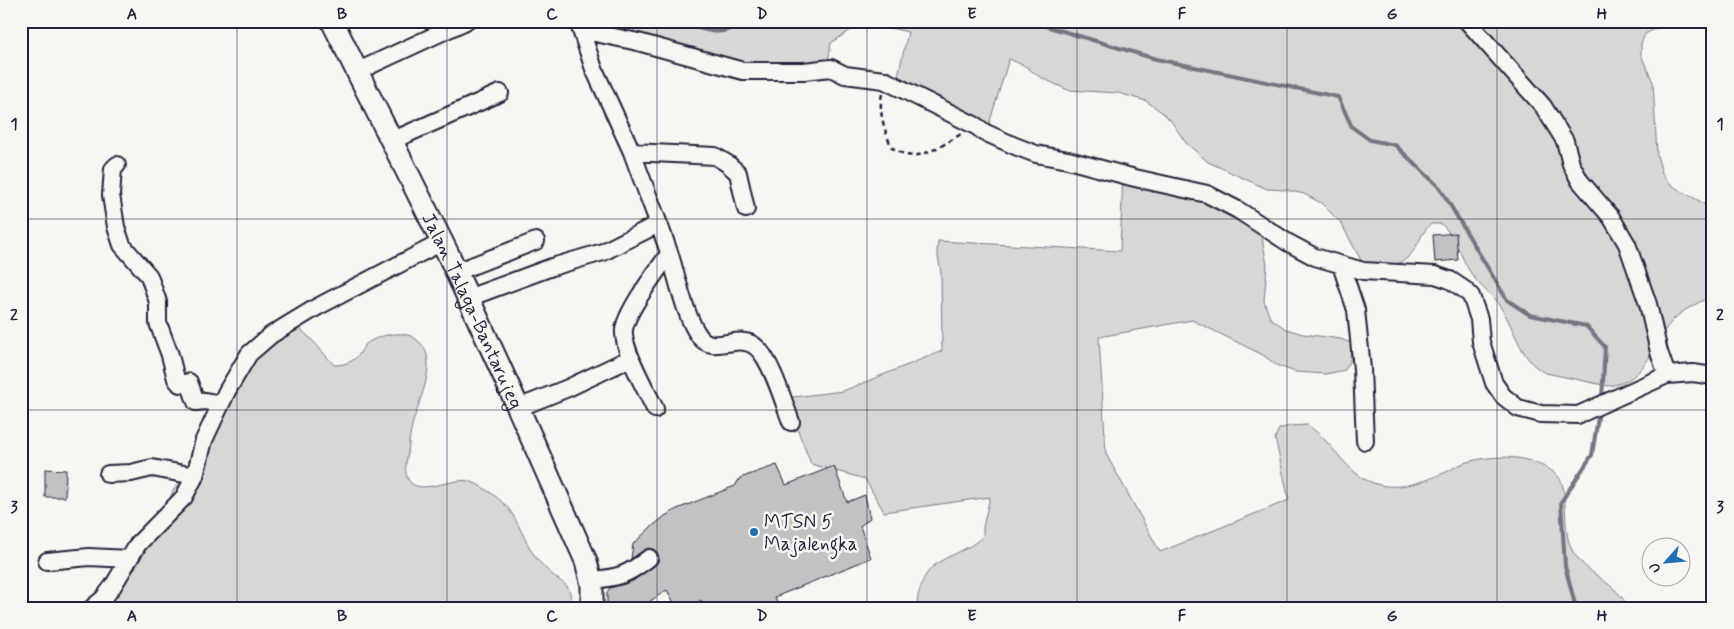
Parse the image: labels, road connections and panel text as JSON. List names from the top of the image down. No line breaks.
{"streets":{"main road":["Jalan Talaga-Bantarujeg"]},"places":["MTSN 5 Majalengka"],"north":"bottom left","grid":{"columns":["A","B","C","D","E","F","G","H"],"rows":["1","2","3"]}}
